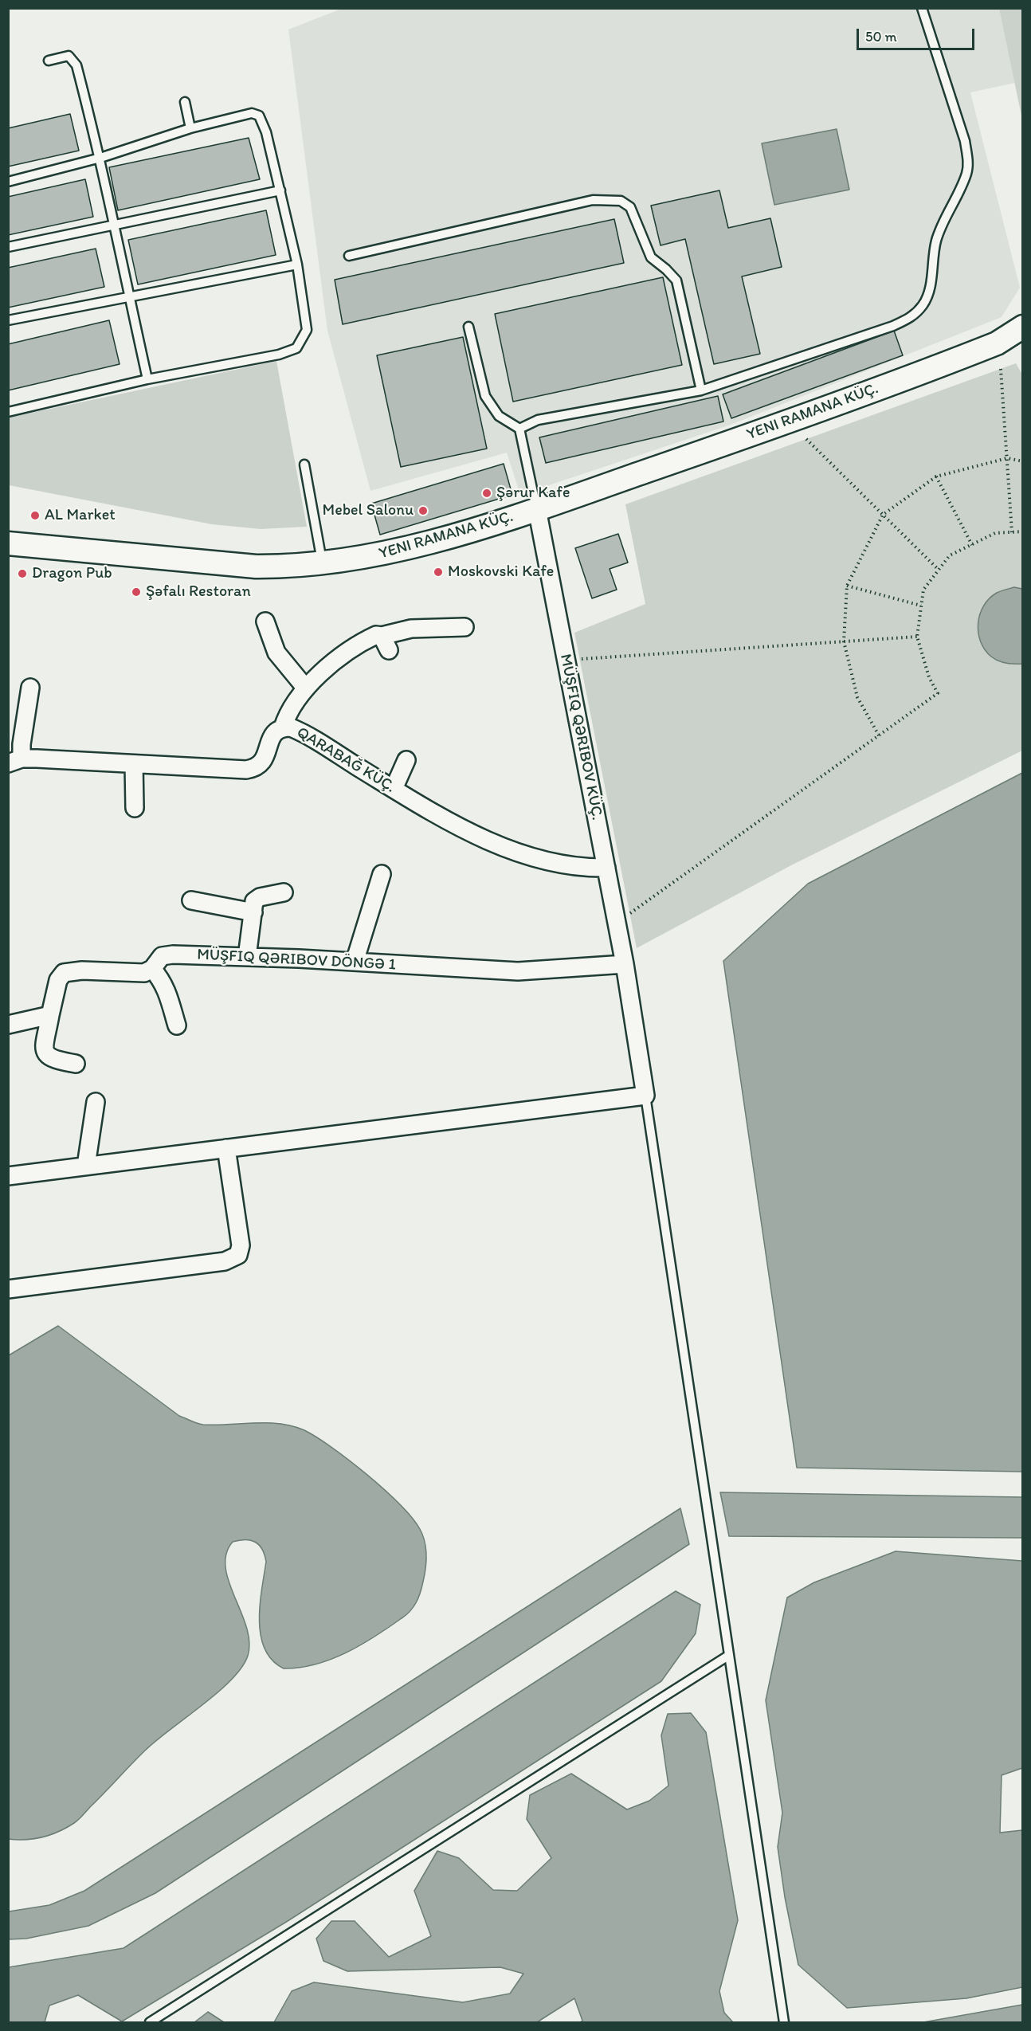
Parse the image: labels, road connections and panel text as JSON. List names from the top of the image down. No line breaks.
{"streets":{"street":["YENI RAMANA KÜÇ.","MÜŞFIQ QƏRIBOV KÜÇ.","QARABAĞ KÜÇ.","MÜŞFIQ QƏRIBOV DÖNGƏ 1"]},"crossings":[["YENI RAMANA KÜÇ.","MÜŞFIQ QƏRIBOV KÜÇ."],["MÜŞFIQ QƏRIBOV KÜÇ.","QARABAĞ KÜÇ."],["MÜŞFIQ QƏRIBOV KÜÇ.","MÜŞFIQ QƏRIBOV DÖNGƏ 1"]],"places":["Şərur Kafe","Mebel Salonu","AL Market","Moskovski Kafe","Dragon Pub","Şəfalı Restoran"],"scale_bar":"50 m"}
